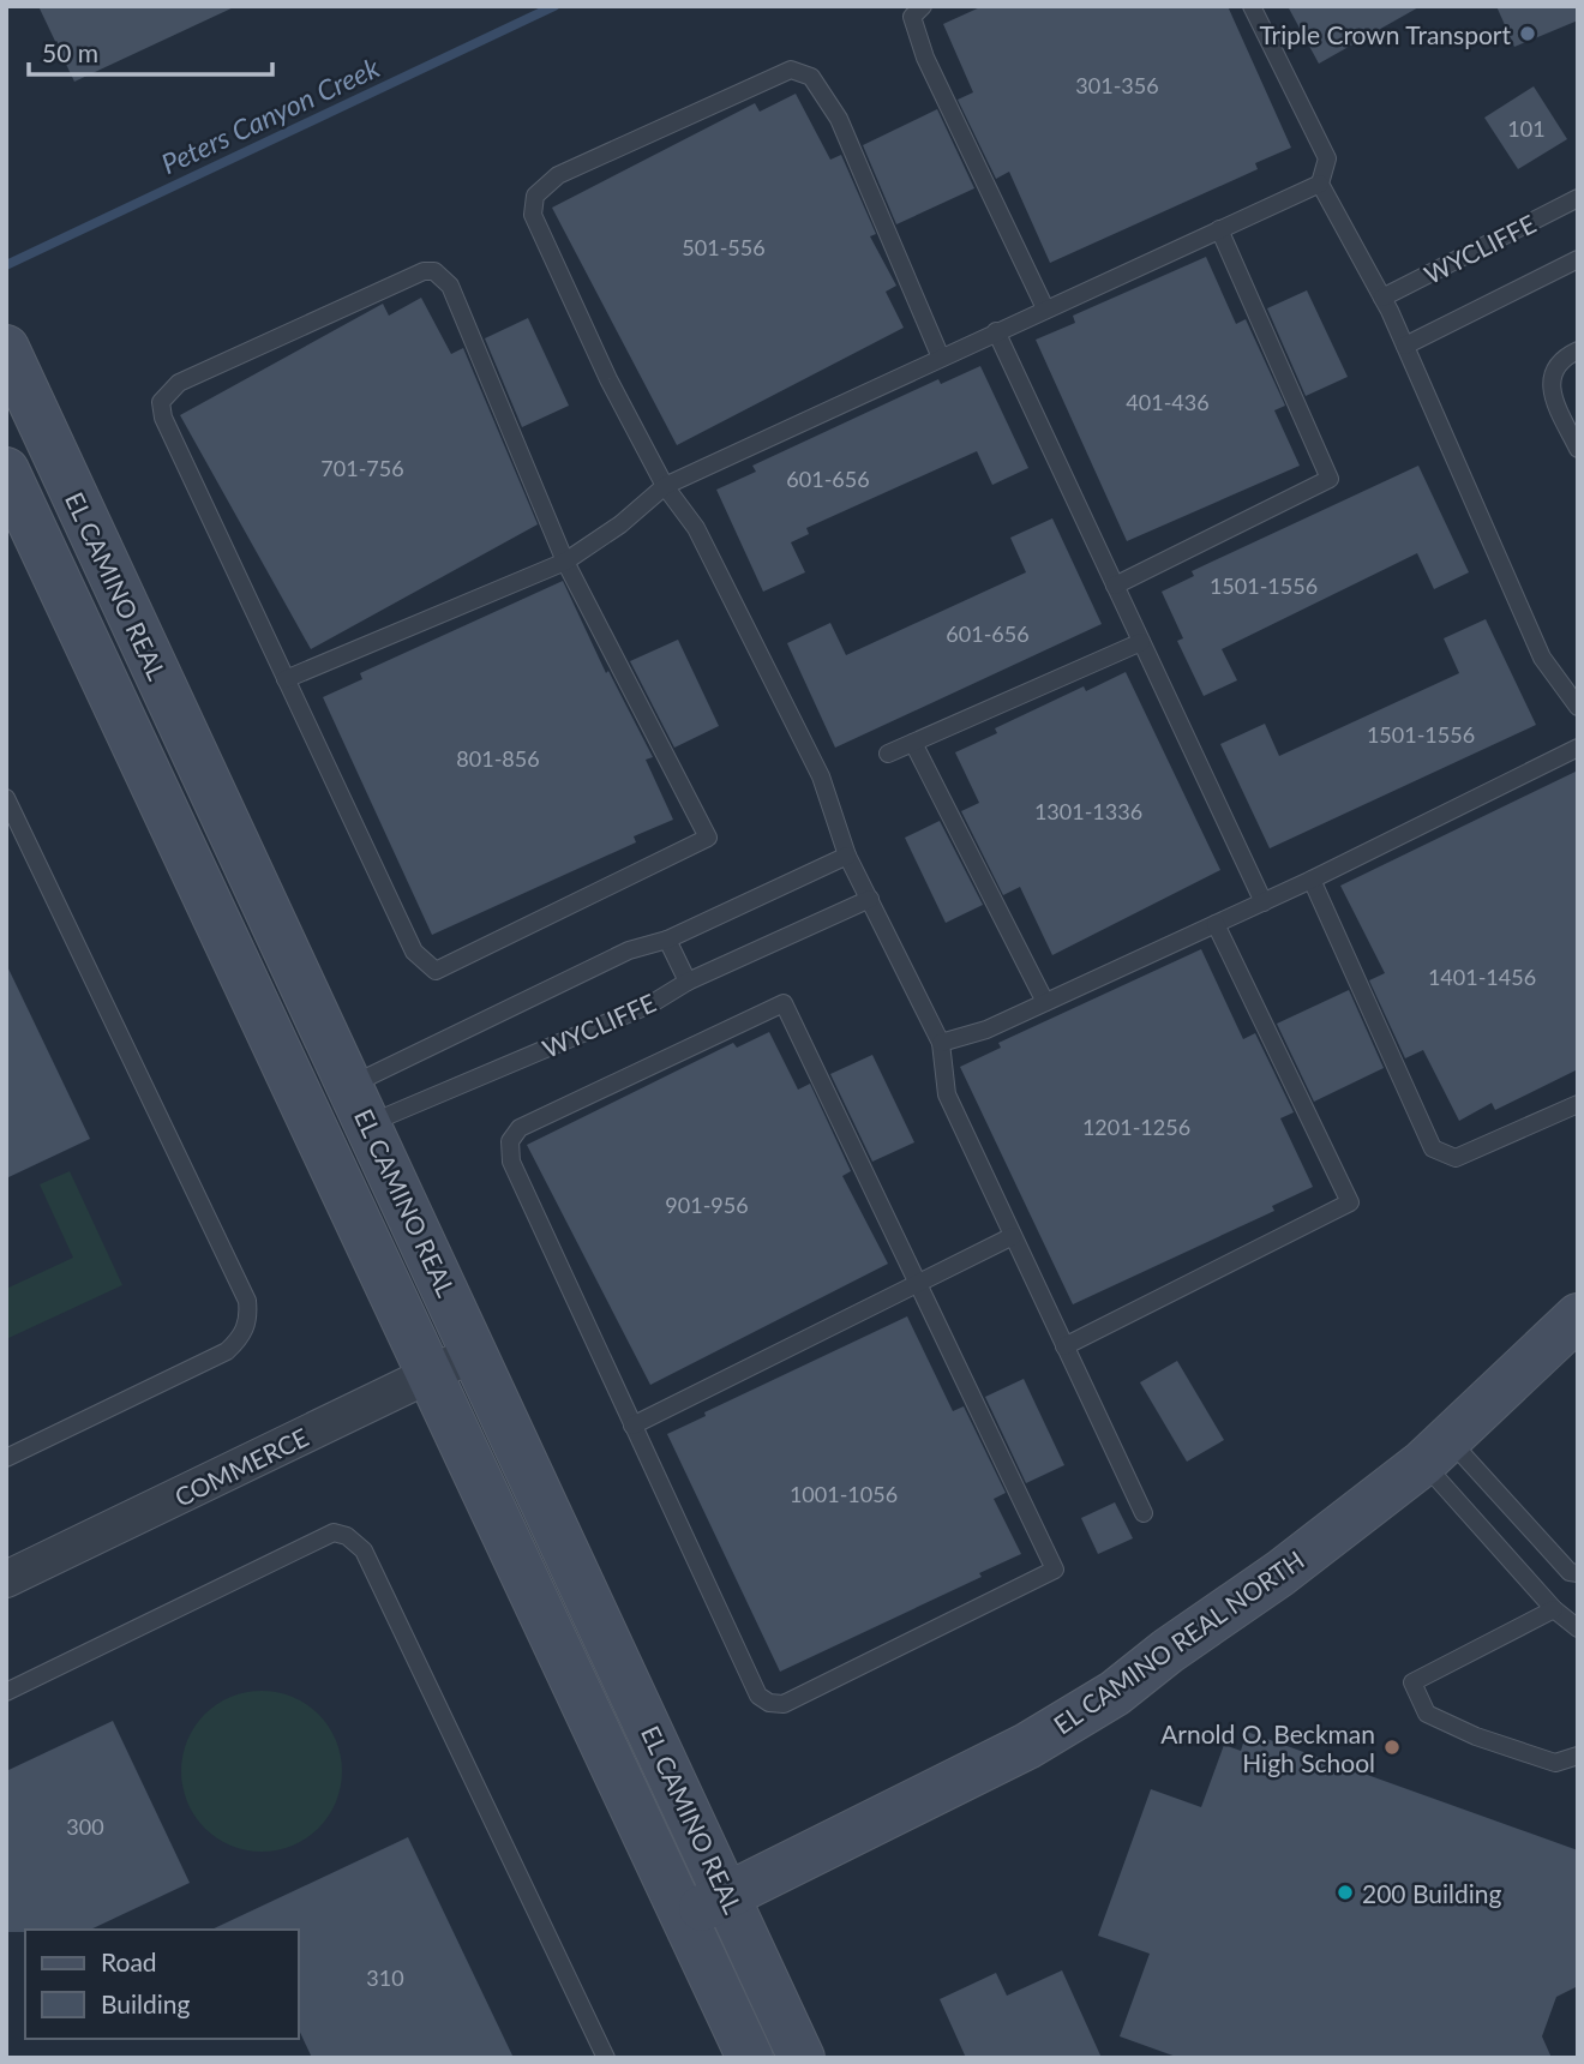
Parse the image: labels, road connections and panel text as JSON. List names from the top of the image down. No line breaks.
{"streets":{"main road":["EL CAMINO REAL","EL CAMINO REAL NORTH"],"street":["COMMERCE"],"lane":["WYCLIFFE"]},"crossings":[["WYCLIFFE","EL CAMINO REAL"],["EL CAMINO REAL","COMMERCE"],["EL CAMINO REAL","EL CAMINO REAL NORTH"]],"water":["Peters Canyon Creek"],"places":["Triple Crown Transport","Arnold O. Beckman High School","200 Building"],"house_numbers":["301-356","101","501-556","401-436","701-756","601-656","1501-1556","601-656","1501-1556","801-856","1301-1336","1401-1456","1201-1256","901-956","1001-1056","300","310"],"legend":["Road","Building"],"scale_bar":"50 m"}
